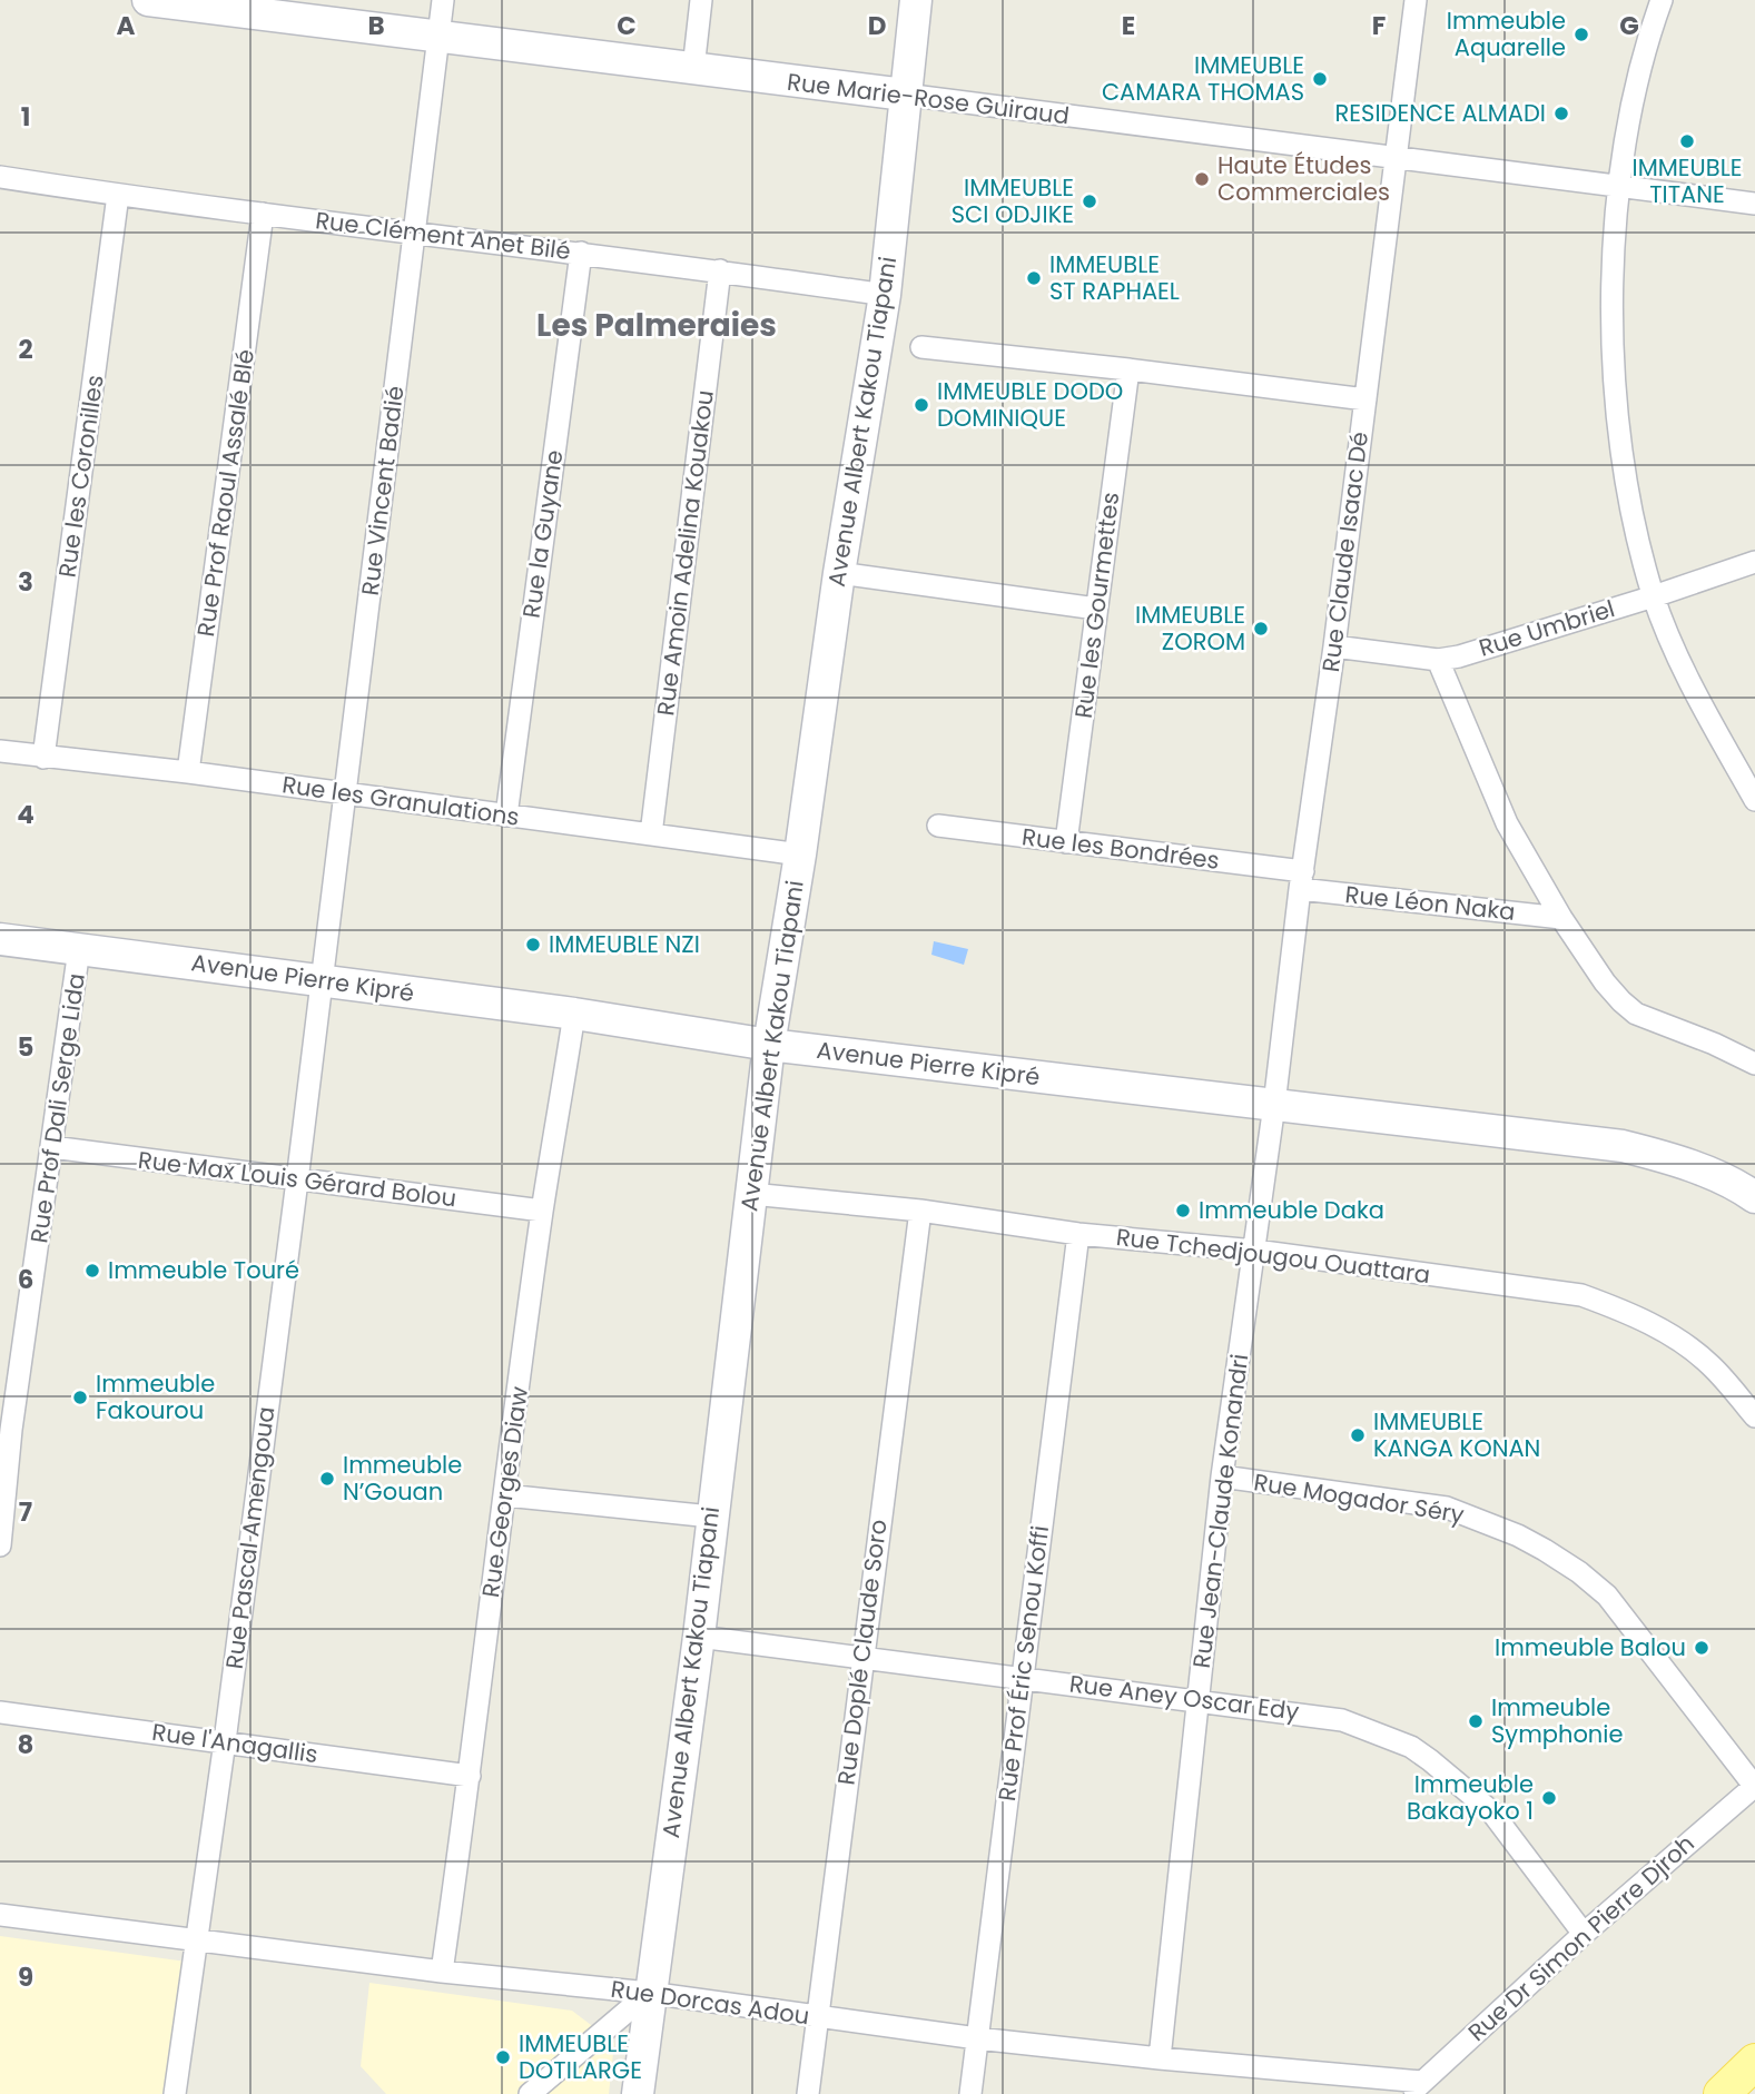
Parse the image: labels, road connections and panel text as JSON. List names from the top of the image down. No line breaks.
{"streets":{"street":["Rue Marie-Rose Guiraud","Rue Clément Anet Bilé","Avenue Albert Kakou Tiapani","Rue les Coronilles","Rue Vincent Badié","Rue Prof Raoul Assalé Blé","Rue la Guyane","Rue Claude Isaac Dé","Rue Amoin Adelina Kouakou","Rue les Gourmettes","Rue Umbriel","Rue les Granulations","Rue les Bondrées","Rue Léon Naka","Avenue Pierre Kipré","Rue Prof Dali Serge Lida","Rue Max Louis Gérard Bolou","Rue Tchedjougou Ouattara","Rue Georges Diaw","Rue Mogador Séry","Rue Jean-Claude Konandri","Rue Pascal Amengoua","Rue Doplé Claude Soro","Rue Prof Éric Senou Koffi","Rue Aney Oscar Edy","Rue l'Anagallis","Rue Dr Simon Pierre Djroh","Rue Dorcas Adou"]},"crossings":[["Rue Marie-Rose Guiraud","Avenue Albert Kakou Tiapani"],["Rue Marie-Rose Guiraud","Rue Vincent Badié"],["Rue Marie-Rose Guiraud","Rue Claude Isaac Dé"],["Rue Clément Anet Bilé","Avenue Albert Kakou Tiapani"],["Rue Clément Anet Bilé","Rue les Coronilles"],["Rue Clément Anet Bilé","Rue Vincent Badié"],["Rue Clément Anet Bilé","Rue Prof Raoul Assalé Blé"],["Rue Clément Anet Bilé","Rue la Guyane"],["Rue Clément Anet Bilé","Rue Amoin Adelina Kouakou"],["Avenue Albert Kakou Tiapani","Rue les Granulations"],["Avenue Albert Kakou Tiapani","Avenue Pierre Kipré"],["Avenue Albert Kakou Tiapani","Rue Tchedjougou Ouattara"],["Avenue Albert Kakou Tiapani","Rue Aney Oscar Edy"],["Avenue Albert Kakou Tiapani","Rue Dorcas Adou"],["Rue les Coronilles","Rue les Granulations"],["Rue Vincent Badié","Rue les Granulations"],["Rue Vincent Badié","Avenue Pierre Kipré"],["Rue Vincent Badié","Rue Pascal Amengoua"],["Rue Prof Raoul Assalé Blé","Rue les Granulations"],["Rue la Guyane","Rue les Granulations"],["Rue Claude Isaac Dé","Rue Umbriel"],["Rue Claude Isaac Dé","Rue les Bondrées"],["Rue Claude Isaac Dé","Rue Léon Naka"],["Rue Claude Isaac Dé","Avenue Pierre Kipré"],["Rue Claude Isaac Dé","Rue Jean-Claude Konandri"],["Rue Amoin Adelina Kouakou","Rue les Granulations"],["Rue les Gourmettes","Rue les Bondrées"],["Rue les Bondrées","Rue Léon Naka"],["Avenue Pierre Kipré","Rue Prof Dali Serge Lida"],["Avenue Pierre Kipré","Rue Georges Diaw"],["Avenue Pierre Kipré","Rue Jean-Claude Konandri"],["Avenue Pierre Kipré","Rue Pascal Amengoua"],["Rue Prof Dali Serge Lida","Rue Max Louis Gérard Bolou"],["Rue Max Louis Gérard Bolou","Rue Georges Diaw"],["Rue Max Louis Gérard Bolou","Rue Pascal Amengoua"],["Rue Tchedjougou Ouattara","Rue Jean-Claude Konandri"],["Rue Tchedjougou Ouattara","Rue Doplé Claude Soro"],["Rue Tchedjougou Ouattara","Rue Prof Éric Senou Koffi"],["Rue Georges Diaw","Rue l'Anagallis"],["Rue Georges Diaw","Rue Dorcas Adou"],["Rue Mogador Séry","Rue Jean-Claude Konandri"],["Rue Mogador Séry","Rue Dr Simon Pierre Djroh"],["Rue Jean-Claude Konandri","Rue Aney Oscar Edy"],["Rue Jean-Claude Konandri","Rue Dorcas Adou"],["Rue Pascal Amengoua","Rue l'Anagallis"],["Rue Pascal Amengoua","Rue Dorcas Adou"],["Rue Doplé Claude Soro","Rue Aney Oscar Edy"],["Rue Doplé Claude Soro","Rue Dorcas Adou"],["Rue Prof Éric Senou Koffi","Rue Aney Oscar Edy"],["Rue Prof Éric Senou Koffi","Rue Dorcas Adou"],["Rue Aney Oscar Edy","Rue Dr Simon Pierre Djroh"],["Rue Dr Simon Pierre Djroh","Rue Dorcas Adou"]],"districts":["Les Palmeraies"],"places":["Immeuble Aquarelle","IMMEUBLE CAMARA THOMAS","RESIDENCE ALMADI","IMMEUBLE TITANE","Haute Études Commerciales","IMMEUBLE SCI ODJIKE","IMMEUBLE ST RAPHAEL","IMMEUBLE DODO DOMINIQUE","IMMEUBLE ZOROM","IMMEUBLE NZI","Immeuble Daka","Immeuble Touré","Immeuble Fakourou","IMMEUBLE KANGA KONAN","Immeuble N’Gouan","Immeuble Balou","Immeuble Symphonie","Immeuble Bakayoko 1","IMMEUBLE DOTILARGE"],"grid":{"columns":["A","B","C","D","E","F","G"],"rows":["1","2","3","4","5","6","7","8","9"]}}
